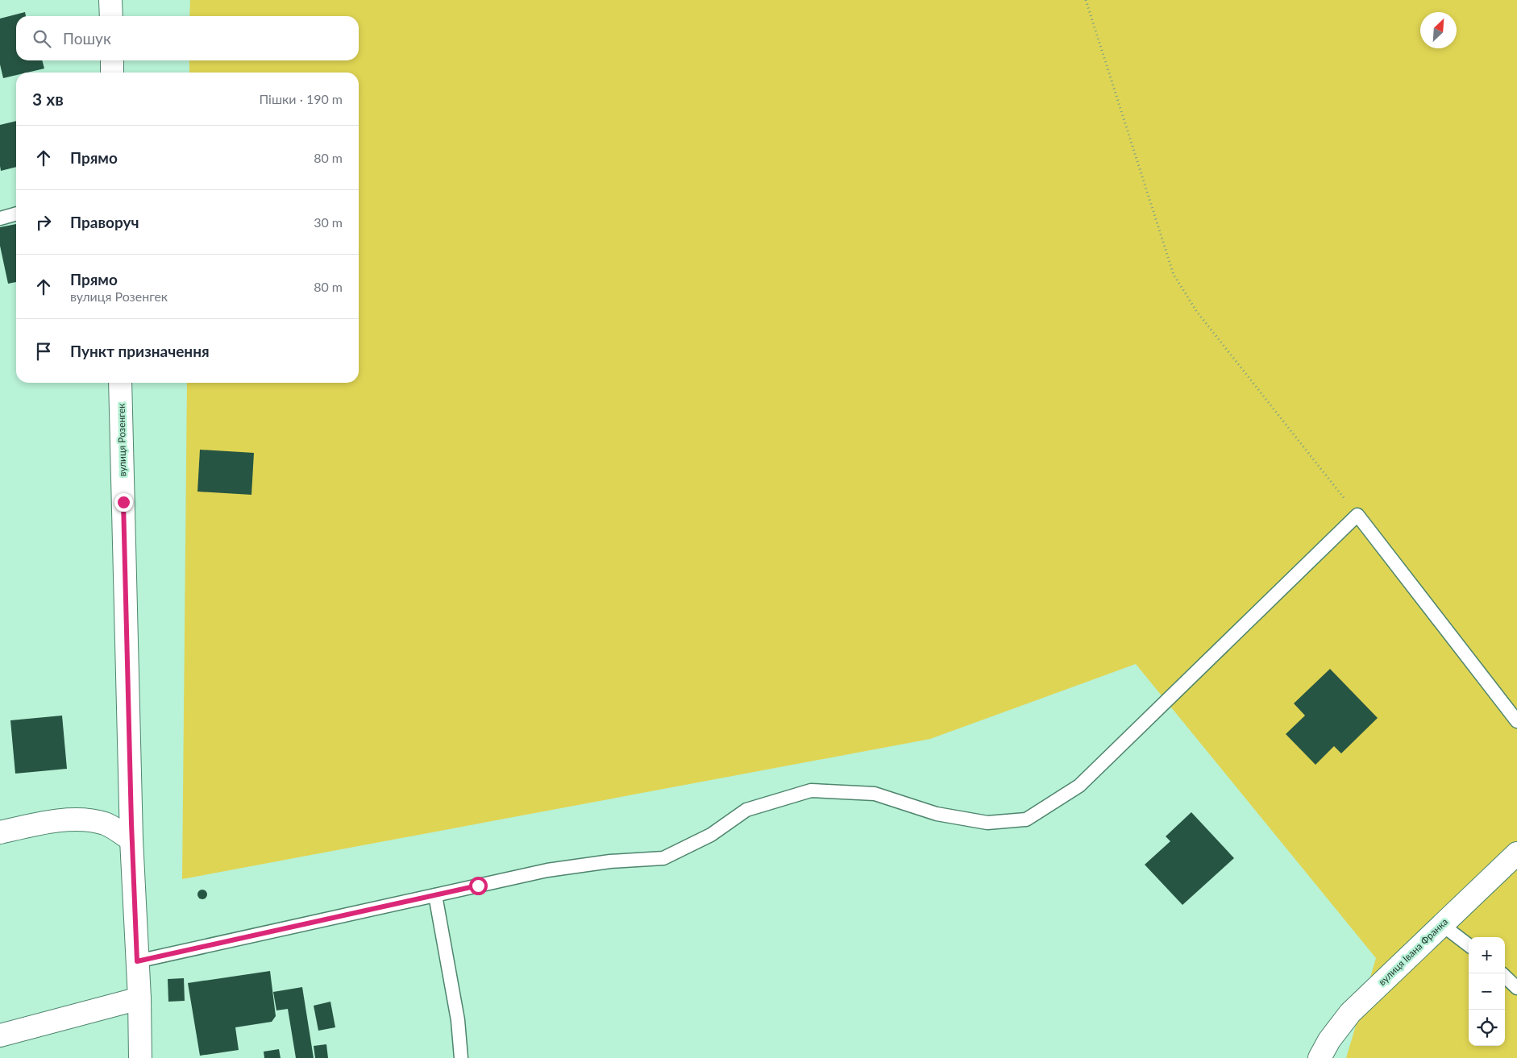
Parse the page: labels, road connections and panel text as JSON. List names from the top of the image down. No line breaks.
{"streets":{"street":["вулиця Розенгек","вулиця Івана Франка"]},"north":"top right","page":{"search":"Пошук","heading":["3 хв","Пішки · 190 m"],"list":[["Прямо","80 m"],["Праворуч","30 m"],["Прямо","вулиця Розенгек","80 m"],"Пункт призначення"],"map_buttons":["+","−"]}}
